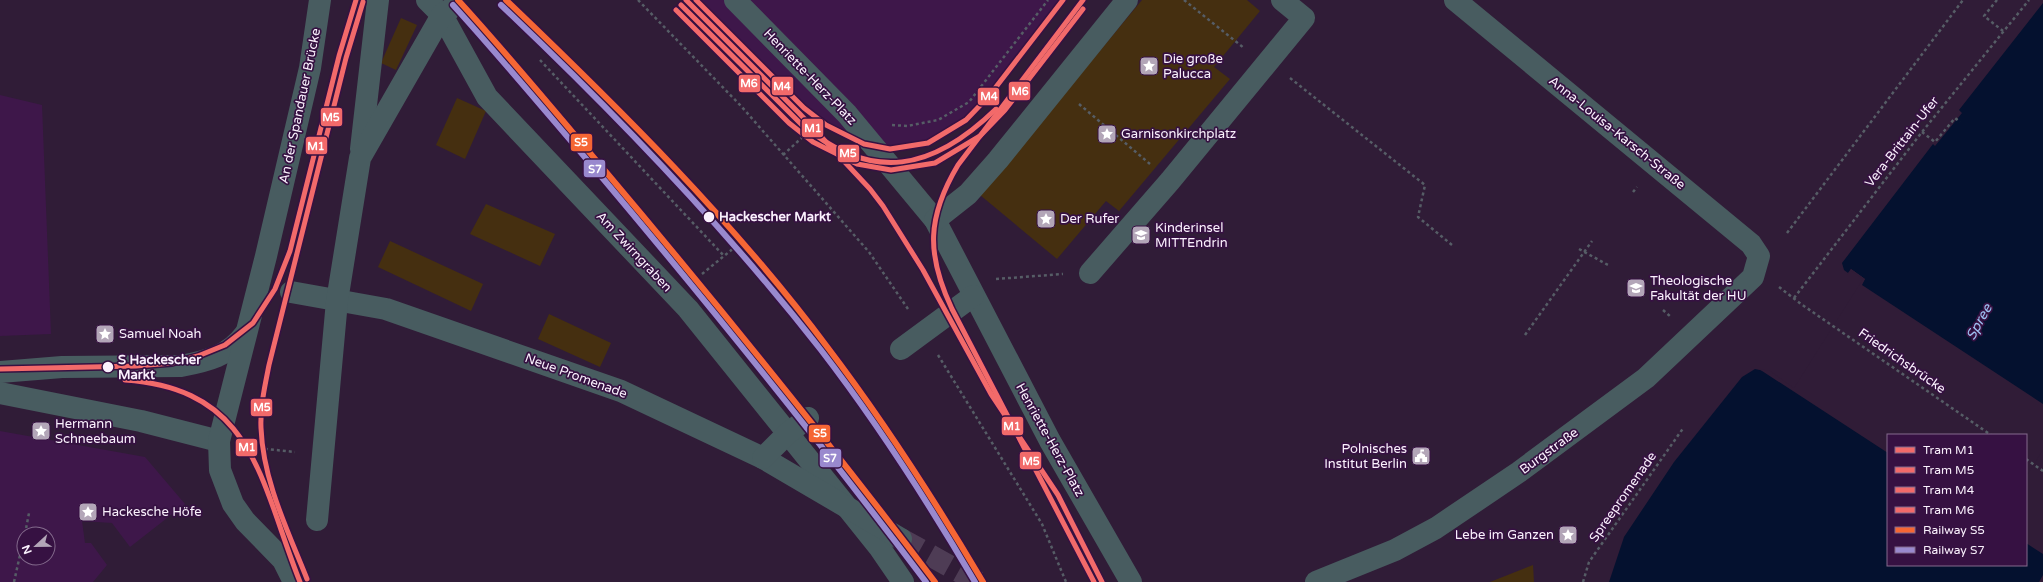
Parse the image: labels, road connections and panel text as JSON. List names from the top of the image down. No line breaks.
{"streets":{"street":["Henriette-Herz-Platz","An der Spandauer Brücke","Anna-Louisa-Karsch-Straße","Am Zwirngraben","Neue Promenade","Burgstraße"],"path":["Vera-Brittain-Ufer","Friedrichsbrücke","Spreepromenade"]},"crossings":[["Anna-Louisa-Karsch-Straße","Burgstraße"],["Vera-Brittain-Ufer","Friedrichsbrücke"],["Am Zwirngraben","Neue Promenade"]],"water":["Spree"],"places":{"place":["Die große Palucca","Garnisonkirchplatz","Der Rufer","Samuel Noah","Hermann Schneebaum","Hackesche Höfe","Lebe im Ganzen"],"other":["Hackescher Markt","S Hackescher Markt"],"school or university":["Kinderinsel MITTEndrin","Theologische Fakultät der HU"],"public building":["Polnisches Institut Berlin"]},"lines":["tram line M1","tram line M5","tram line M4","rail line S5","rail line S7","tram line M6"],"legend":["Tram M1","Tram M5","Tram M4","Tram M6","Railway S5","Railway S7"],"north":"left"}
